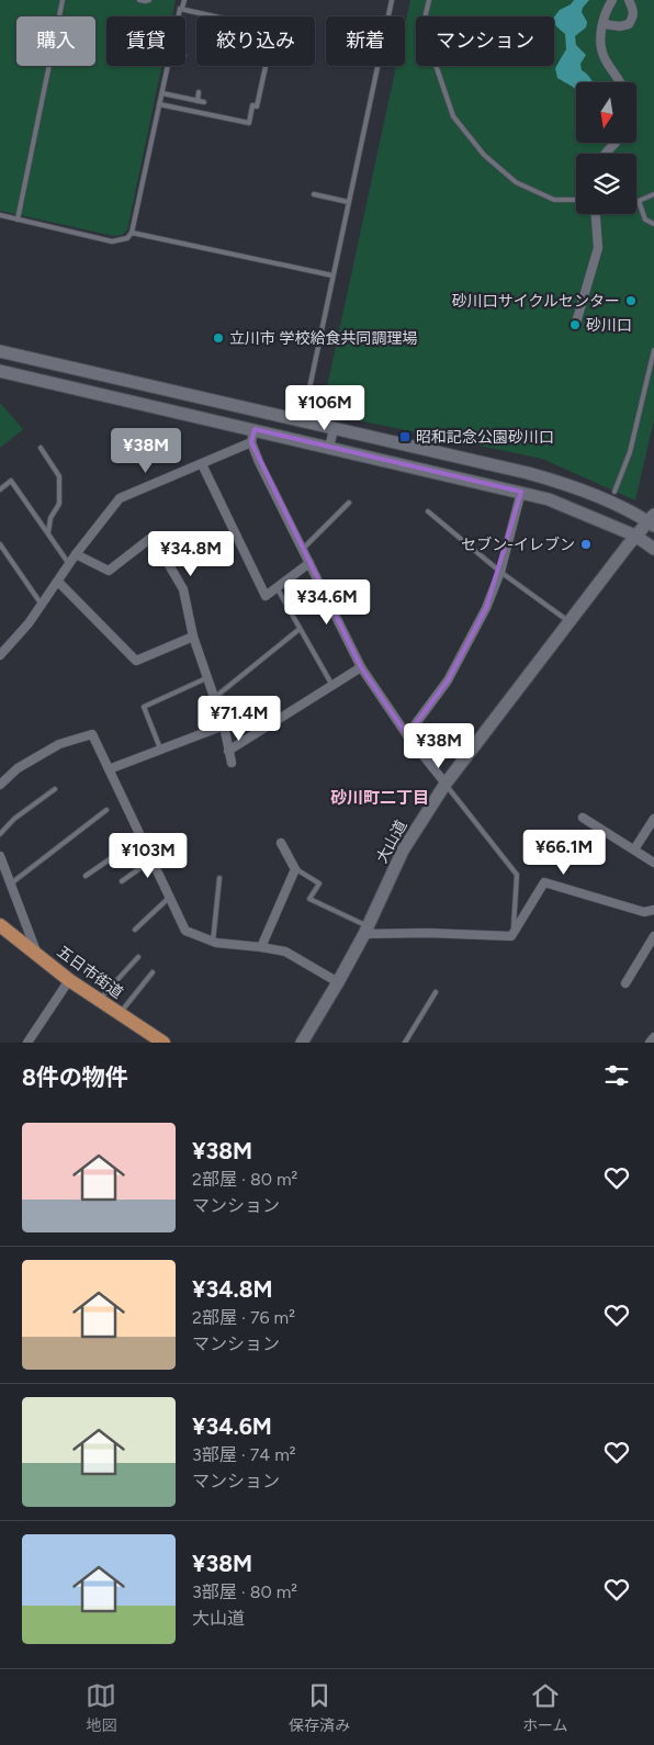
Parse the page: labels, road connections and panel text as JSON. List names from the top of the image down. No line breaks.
{"streets":{"main road":["五日市街道"],"street":["大山道"]},"districts":["砂川町二丁目"],"places":{"other":["砂川口サイクルセンター","砂川口","立川市 学校給食共同調理場","セブン-イレブン"],"transit":["昭和記念公園砂川口"]},"north":"bottom","page":{"chip":["購入","賃貸","絞り込み","新着","マンション"],"price":["¥106M","¥38M","¥34.8M","¥34.6M","¥71.4M","¥38M","¥66.1M","¥103M"],"heading":"8件の物件","list":[{"name":"¥38M","note":"2部屋 · 80 m² · マンション"},{"name":"¥34.8M","note":"2部屋 · 76 m² · マンション"},{"name":"¥34.6M","note":"3部屋 · 74 m² · マンション"},{"name":"¥38M","note":"3部屋 · 80 m² · 大山道"}],"tabs":["地図","保存済み","ホーム"]}}
